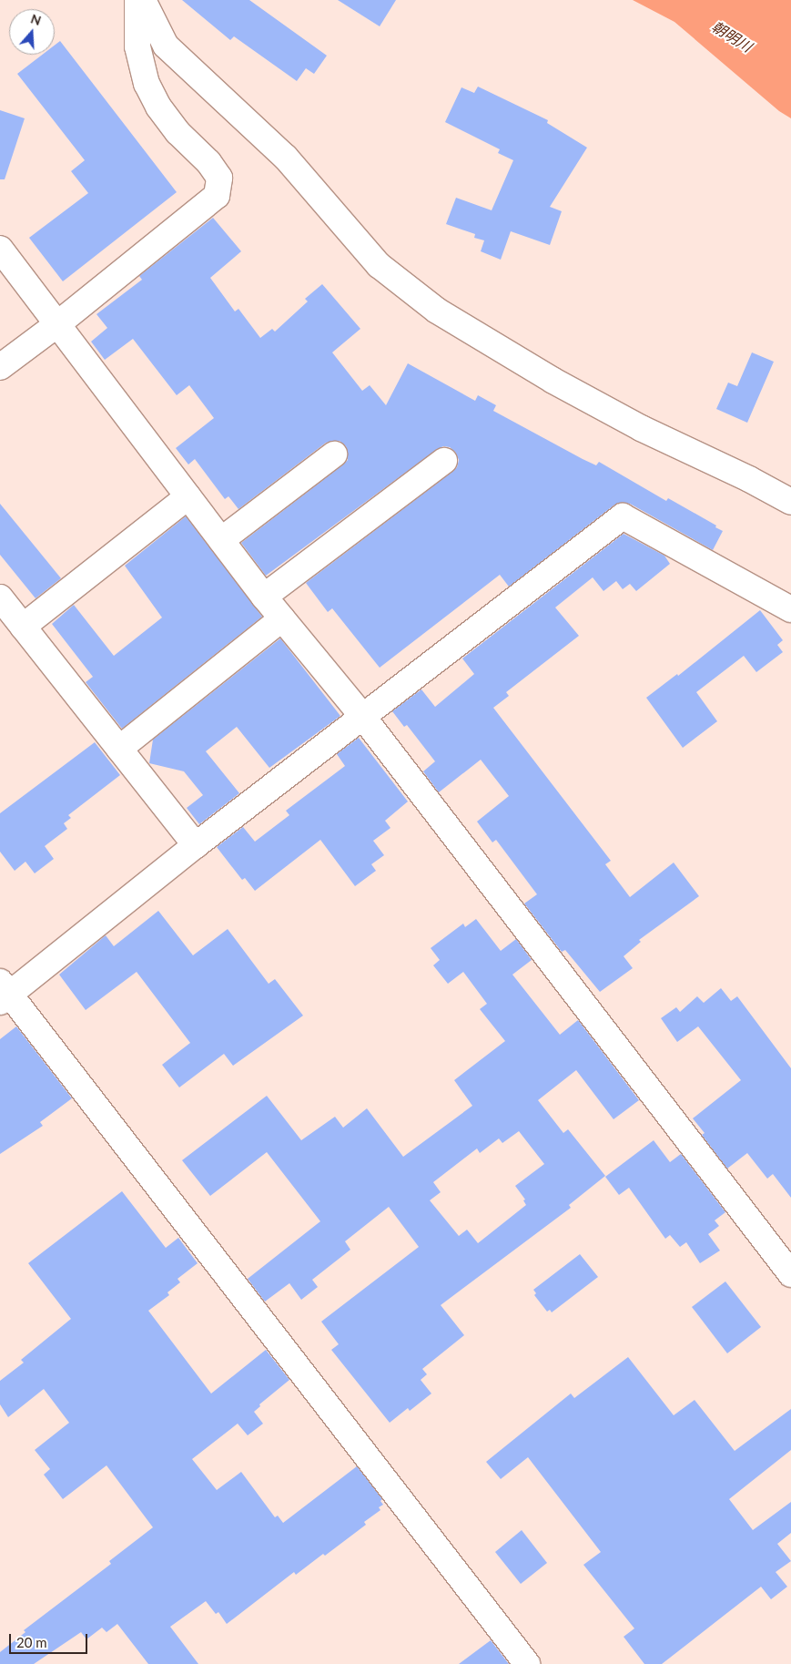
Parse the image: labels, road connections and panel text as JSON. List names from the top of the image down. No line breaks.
{"water":["朝明川"],"scale_bar":"20 m","north":"top"}
